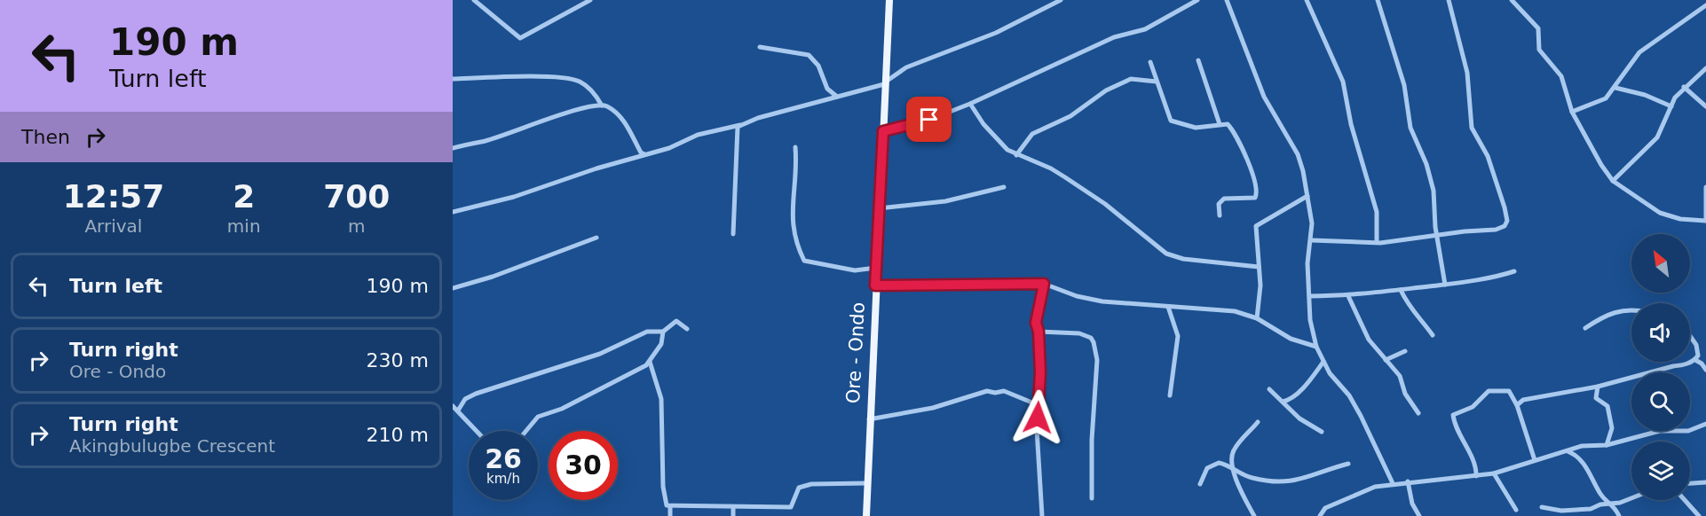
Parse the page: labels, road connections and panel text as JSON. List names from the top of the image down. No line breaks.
{"streets":{"main road":["Ore - Ondo"]},"north":"top left","page":{"turn":["190 m","Turn left"],"then":"Then","eta":["12:57","Arrival","2","min","700","m"],"list":[{"name":"Turn left","value":"190 m"},{"name":"Turn right","note":"Ore - Ondo","value":"230 m"},{"name":"Turn right","note":"Akingbulugbe Crescent","value":"210 m"}],"speed":"26 km/h","limit":"30"}}
